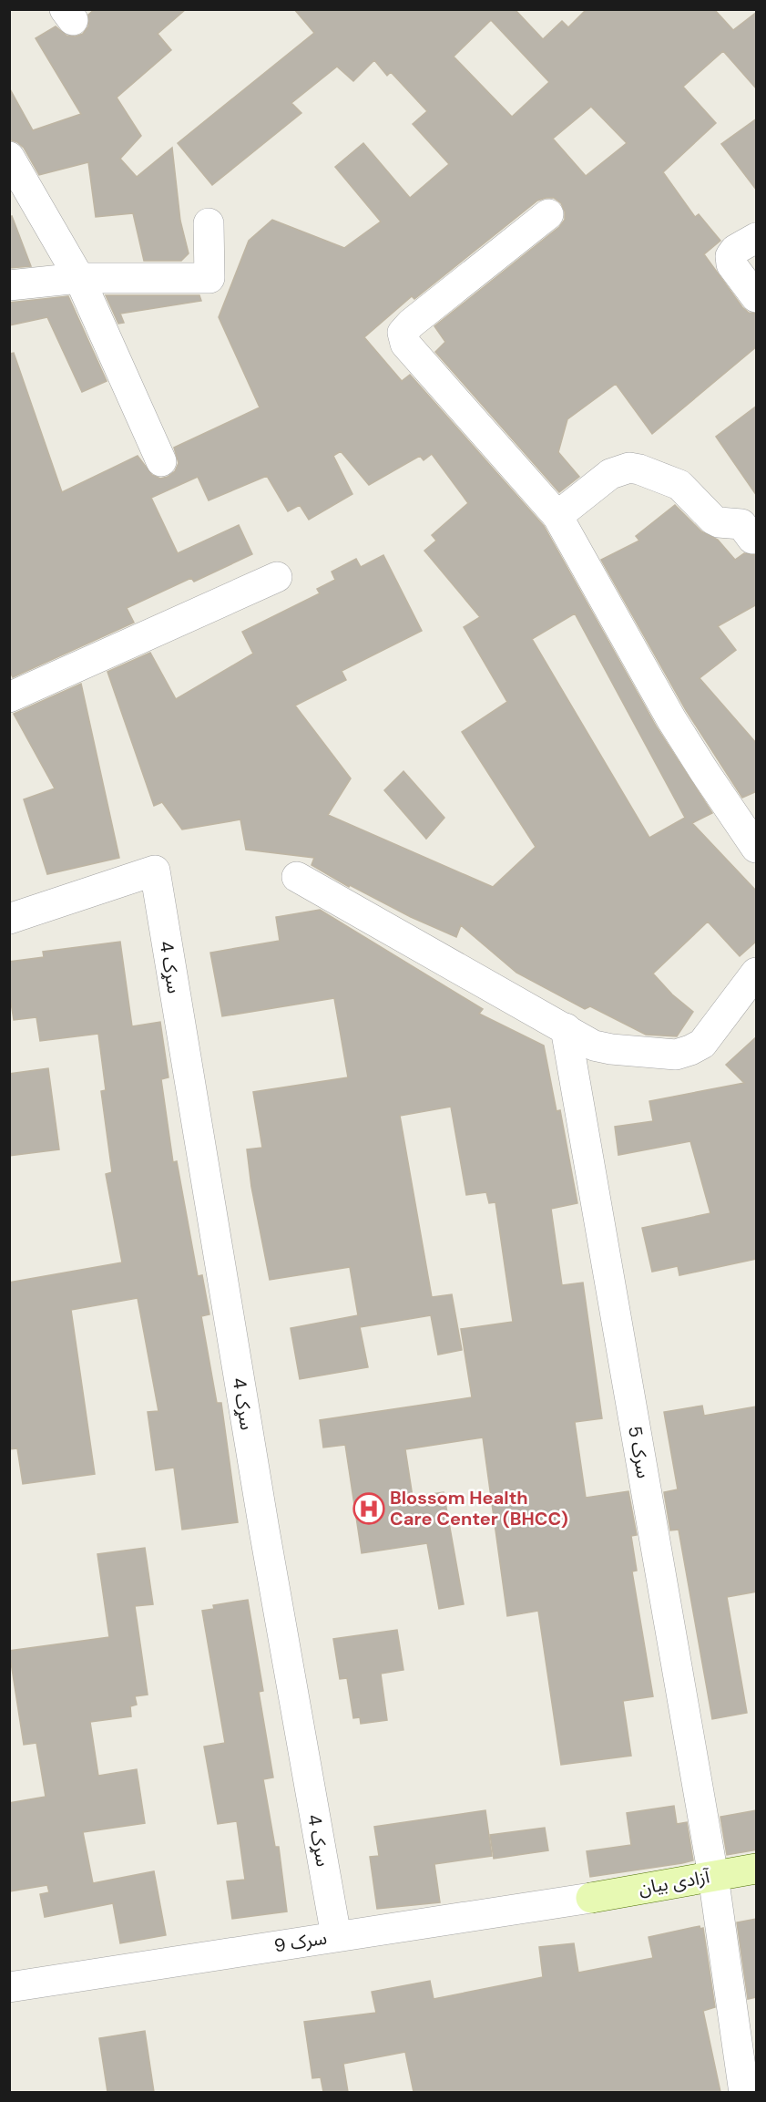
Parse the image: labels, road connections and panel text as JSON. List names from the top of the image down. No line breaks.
{"streets":{"main road":["آزادی بیان"],"street":["سړک 4","سرک 5","سرک 9"]},"crossings":[["سړک 4","سرک 9"],["سرک 5","آزادی بیان"],["آزادی بیان","سرک 9"]],"places":{"hospital":["Blossom Health Care Center (BHCC)"]}}
